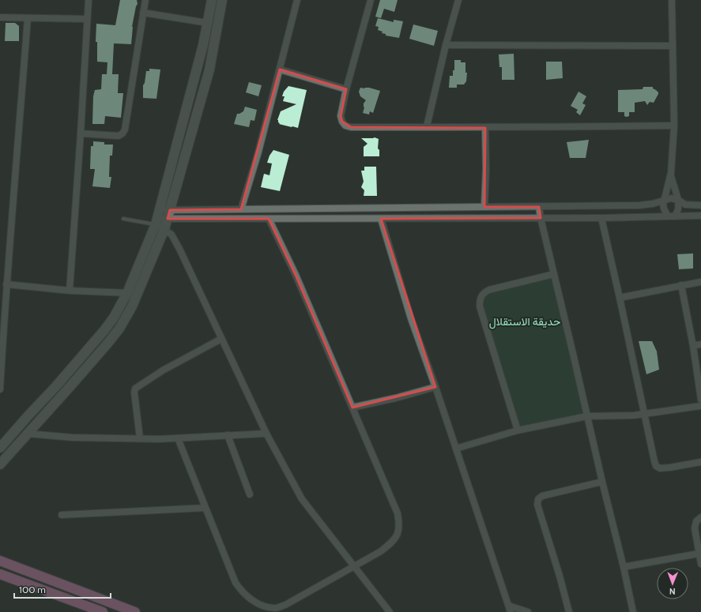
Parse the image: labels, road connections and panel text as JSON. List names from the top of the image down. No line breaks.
{"parks":["حديقة الاستقلال"],"scale_bar":"100 m","north":"bottom"}
